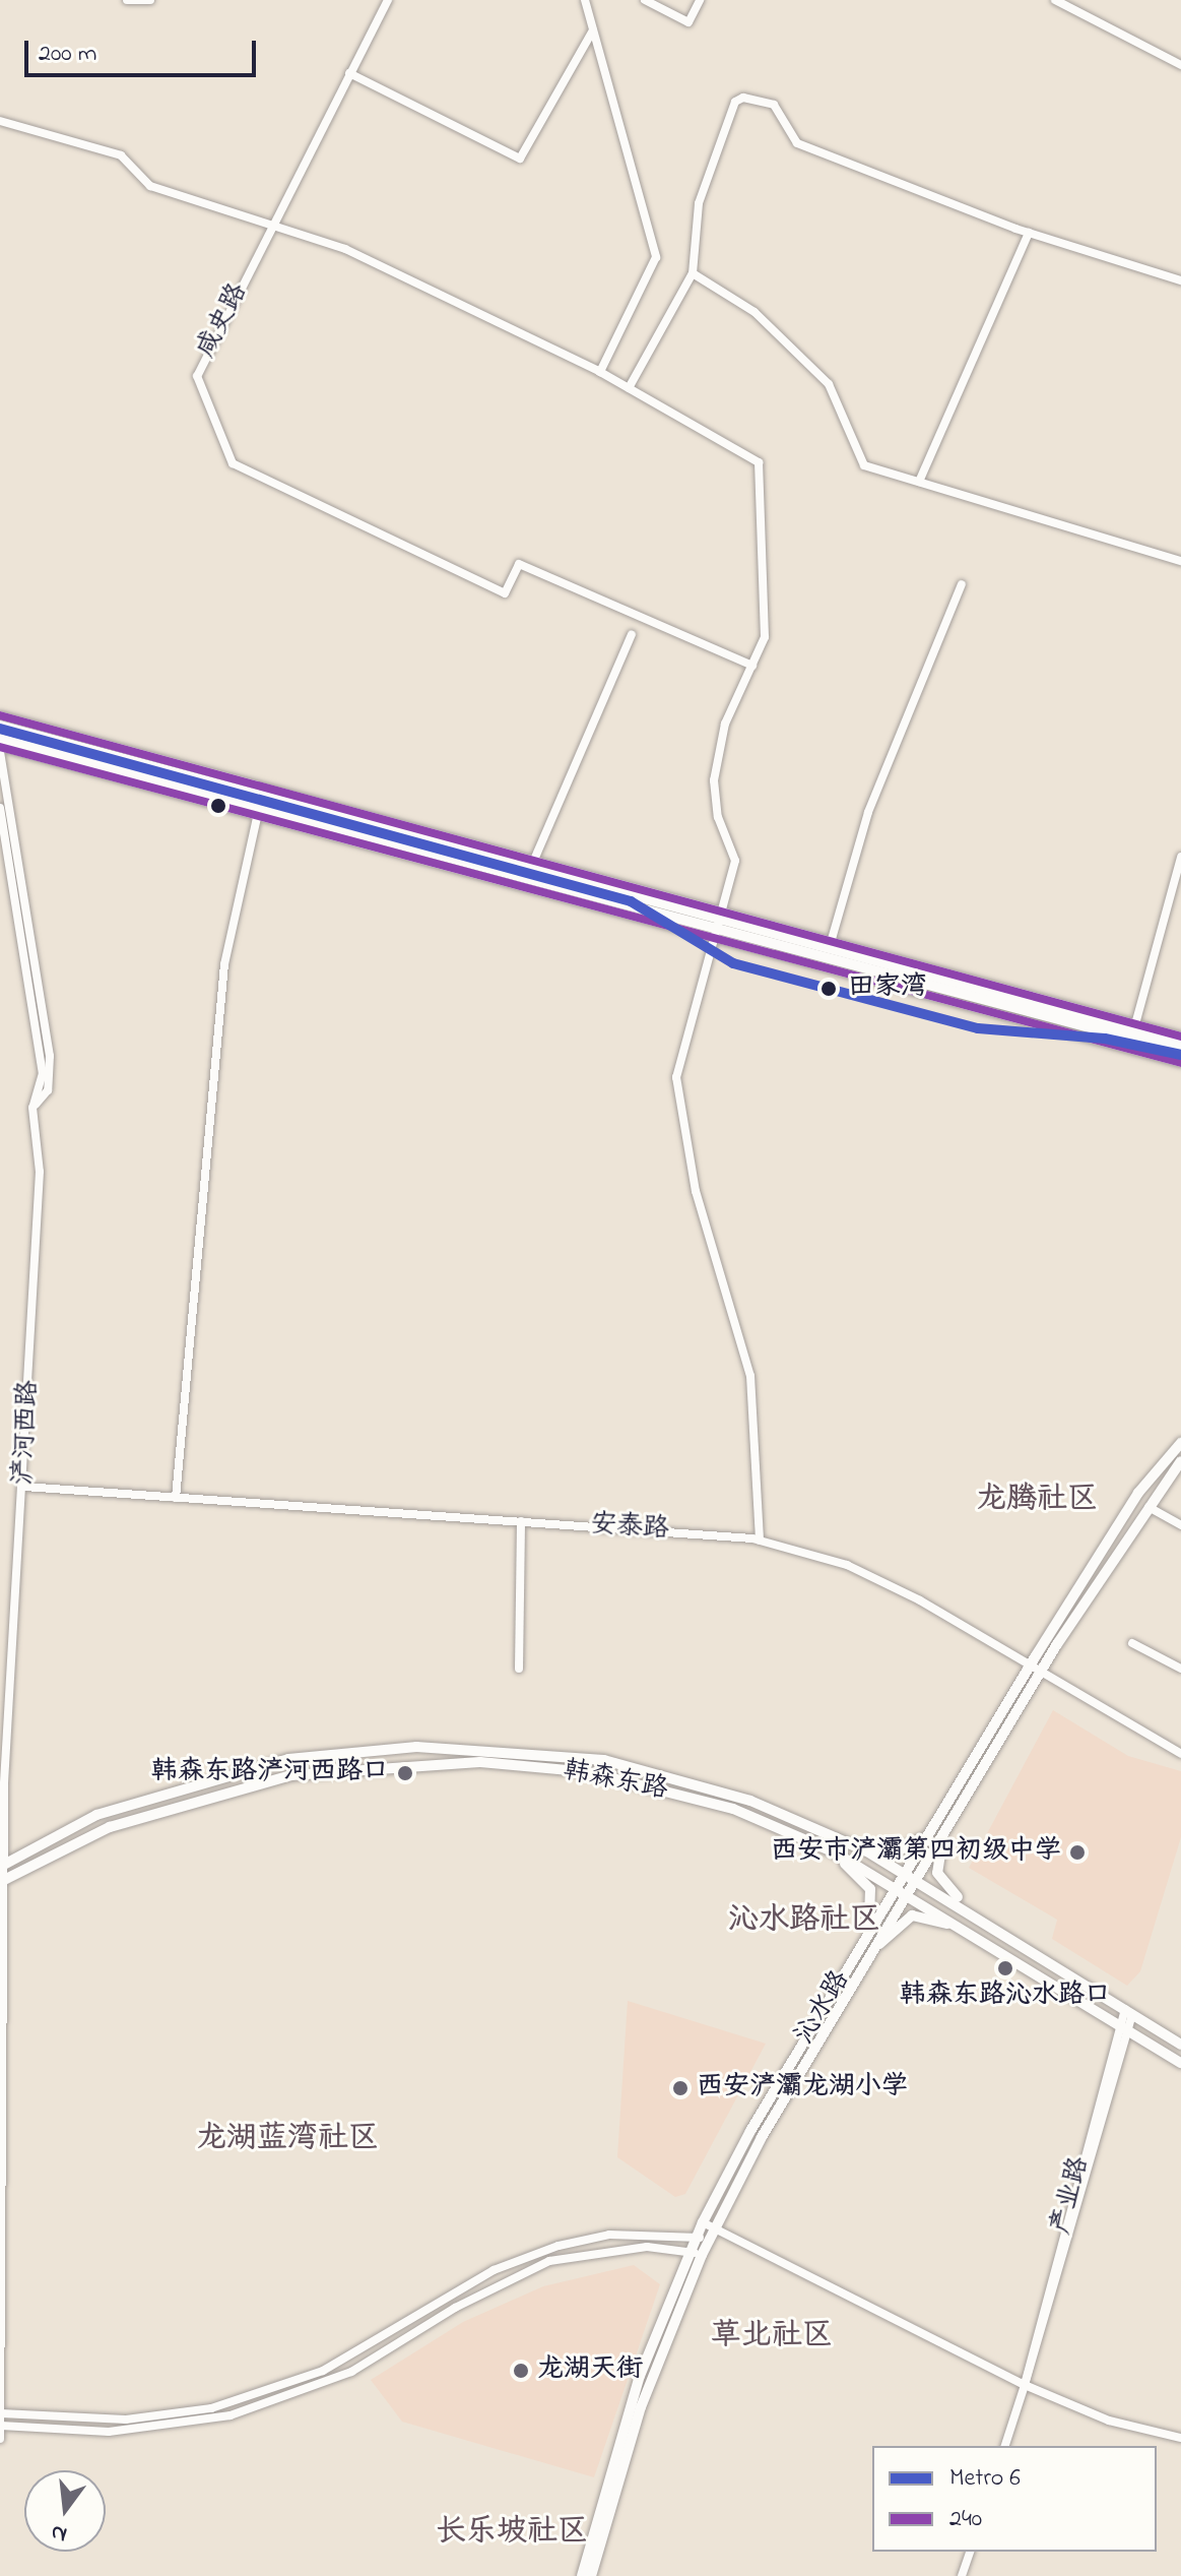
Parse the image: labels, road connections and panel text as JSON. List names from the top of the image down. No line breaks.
{"streets":{"main road":["韩森东路","沁水路"],"street":["咸史路","浐河西路","安泰路","产业路"]},"crossings":[["浐河西路","安泰路"],["浐河西路","韩森东路"],["安泰路","沁水路"],["韩森东路","沁水路"],["韩森东路","产业路"]],"districts":["龙腾社区","沁水路社区","龙湖蓝湾社区","草北社区","长乐坡社区"],"places":["田家湾","韩森东路浐河西路口","西安市浐灞第四初级中学","韩森东路沁水路口","西安浐灞龙湖小学","龙湖天街"],"lines":["transit line 240","metro line 6"],"legend":["Metro 6","240"],"scale_bar":"200 m","north":"bottom"}
